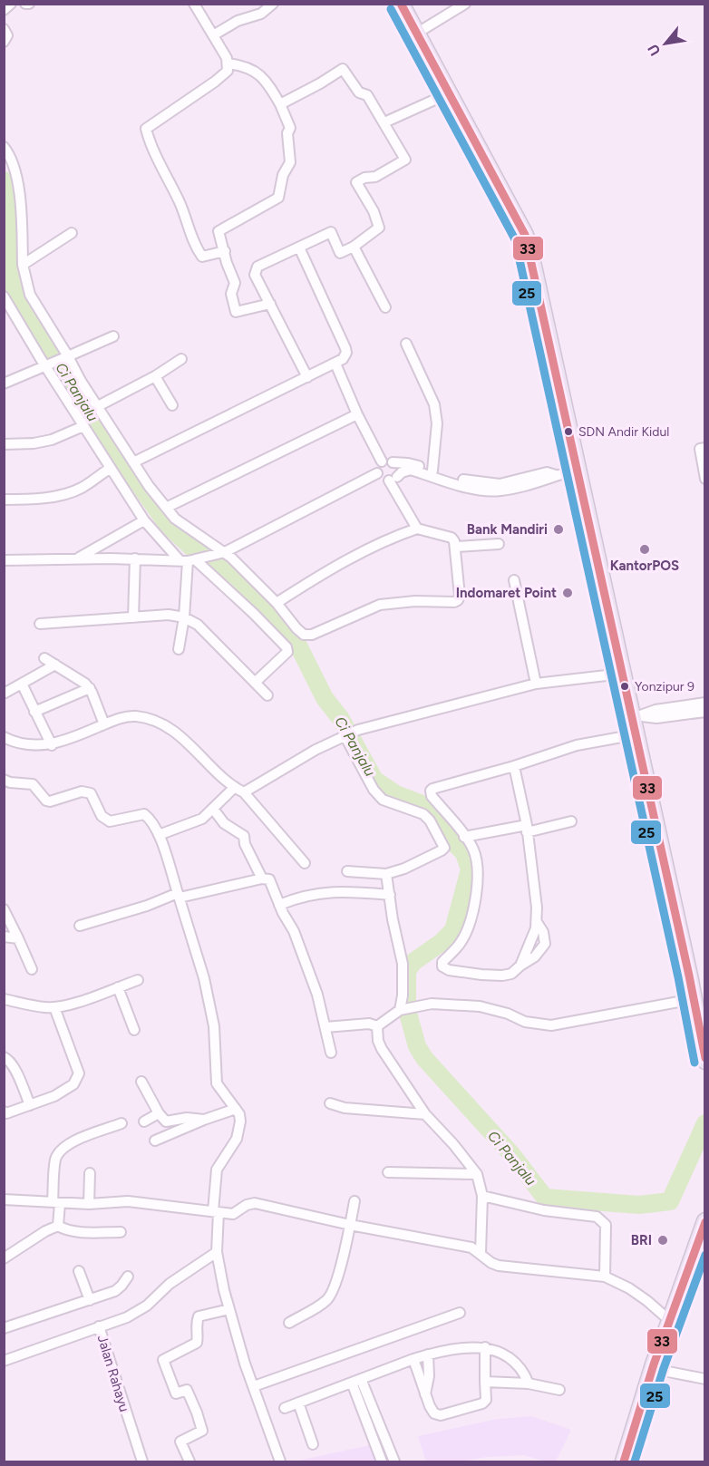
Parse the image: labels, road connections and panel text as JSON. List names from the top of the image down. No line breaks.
{"streets":{"street":["Jalan Rahayu"]},"water":["Ci Panjalu"],"places":["SDN Andir Kidul","Bank Mandiri","KantorPOS","Indomaret Point","Yonzipur 9","BRI"],"lines":["transit line 33","transit line 25"],"north":"bottom left"}
